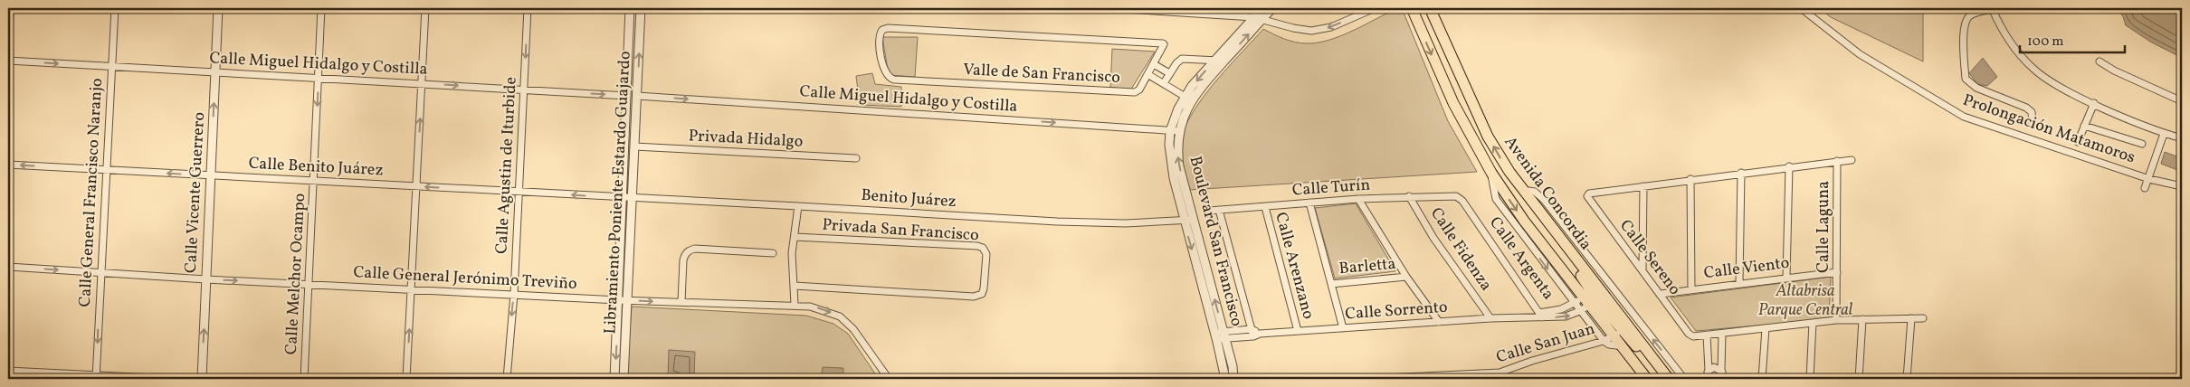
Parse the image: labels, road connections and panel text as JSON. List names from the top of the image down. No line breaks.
{"streets":{"main road":["Avenida Concordia"],"street":["Calle Miguel Hidalgo y Costilla","Valle de San Francisco","Prolongación Matamoros","Privada Hidalgo","Calle Agustin de Iturbide","Calle Benito Juárez","Calle Turín","Calle General Francisco Naranjo","Calle Vicente Guerrero","Libramiento Poniente Estardo Guajardo","Benito Juárez","Calle Laguna","Privada San Francisco","Boulevard San Francisco","Calle Fidenza","Calle Sereno","Calle Argenta","Calle Arenzano","Barletta","Calle Viento","Calle Melchor Ocampo","Calle General Jerónimo Treviño","Calle Sorrento","Calle San Juan"]},"crossings":[["Calle Miguel Hidalgo y Costilla","Calle Agustin de Iturbide"],["Calle Miguel Hidalgo y Costilla","Calle General Francisco Naranjo"],["Calle Miguel Hidalgo y Costilla","Calle Vicente Guerrero"],["Calle Miguel Hidalgo y Costilla","Libramiento Poniente Estardo Guajardo"],["Calle Miguel Hidalgo y Costilla","Boulevard San Francisco"],["Calle Miguel Hidalgo y Costilla","Calle Melchor Ocampo"],["Privada Hidalgo","Libramiento Poniente Estardo Guajardo"],["Calle Agustin de Iturbide","Calle Benito Juárez"],["Calle Agustin de Iturbide","Calle General Jerónimo Treviño"],["Calle Benito Juárez","Calle General Francisco Naranjo"],["Calle Benito Juárez","Calle Vicente Guerrero"],["Calle Benito Juárez","Libramiento Poniente Estardo Guajardo"],["Calle Benito Juárez","Benito Juárez"],["Calle Benito Juárez","Calle Melchor Ocampo"],["Calle Turín","Calle Fidenza"],["Calle Turín","Calle Argenta"],["Calle Turín","Calle Arenzano"],["Calle General Francisco Naranjo","Calle General Jerónimo Treviño"],["Calle Vicente Guerrero","Calle General Jerónimo Treviño"],["Libramiento Poniente Estardo Guajardo","Benito Juárez"],["Libramiento Poniente Estardo Guajardo","Calle General Jerónimo Treviño"],["Avenida Concordia","Calle Argenta"],["Avenida Concordia","Calle San Juan"],["Benito Juárez","Boulevard San Francisco"],["Calle Laguna","Calle Viento"],["Boulevard San Francisco","Calle Sorrento"],["Calle Fidenza","Calle Sorrento"],["Calle Sereno","Calle Viento"],["Calle Argenta","Calle Sorrento"],["Calle Arenzano","Calle Sorrento"],["Calle Melchor Ocampo","Calle General Jerónimo Treviño"]],"one_way":["Calle Miguel Hidalgo y Costilla","Calle Agustin de Iturbide","Calle Benito Juárez","Calle Vicente Guerrero","Calle General Jerónimo Treviño"],"parks":["Altabrisa Parque Central"],"scale_bar":"100 m"}
